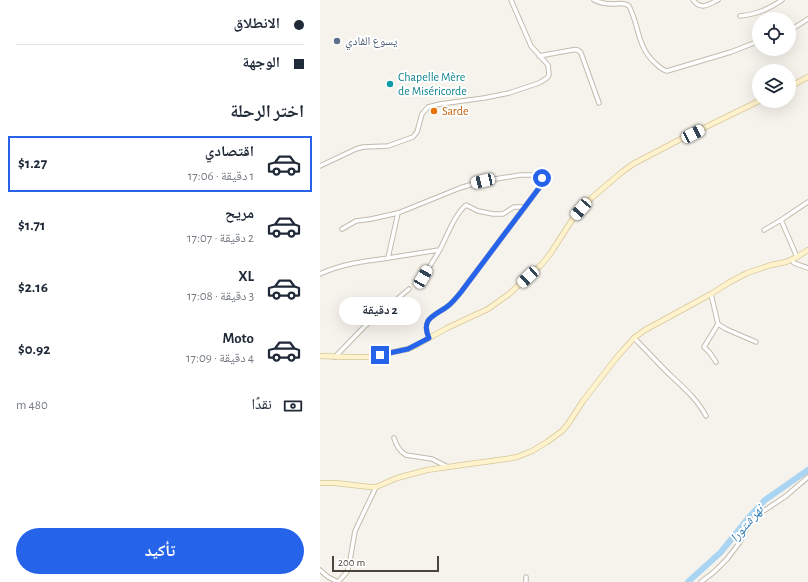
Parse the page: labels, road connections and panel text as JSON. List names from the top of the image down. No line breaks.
{"water":["نهر شتورا"],"places":["يسوع الفادي","Chapelle Mère de Miséricorde","Sarde"],"scale_bar":"200 m","page":{"banner":["الانطلاق","الوجهة"],"heading":"اختر الرحلة","list":[{"name":"اقتصادي","note":"1 دقيقة · 17:06","value":"$1.27"},{"name":"مريح","note":"2 دقيقة · 17:07","value":"$1.71"},{"name":"XL","note":"3 دقيقة · 17:08","value":"$2.16"},{"name":"Moto","note":"4 دقيقة · 17:09","value":"$0.92"}],"bubble":"2 دقيقة","pay":["نقدًا","480 m"],"buttons":"تأكيد","scale":"200 m"}}
